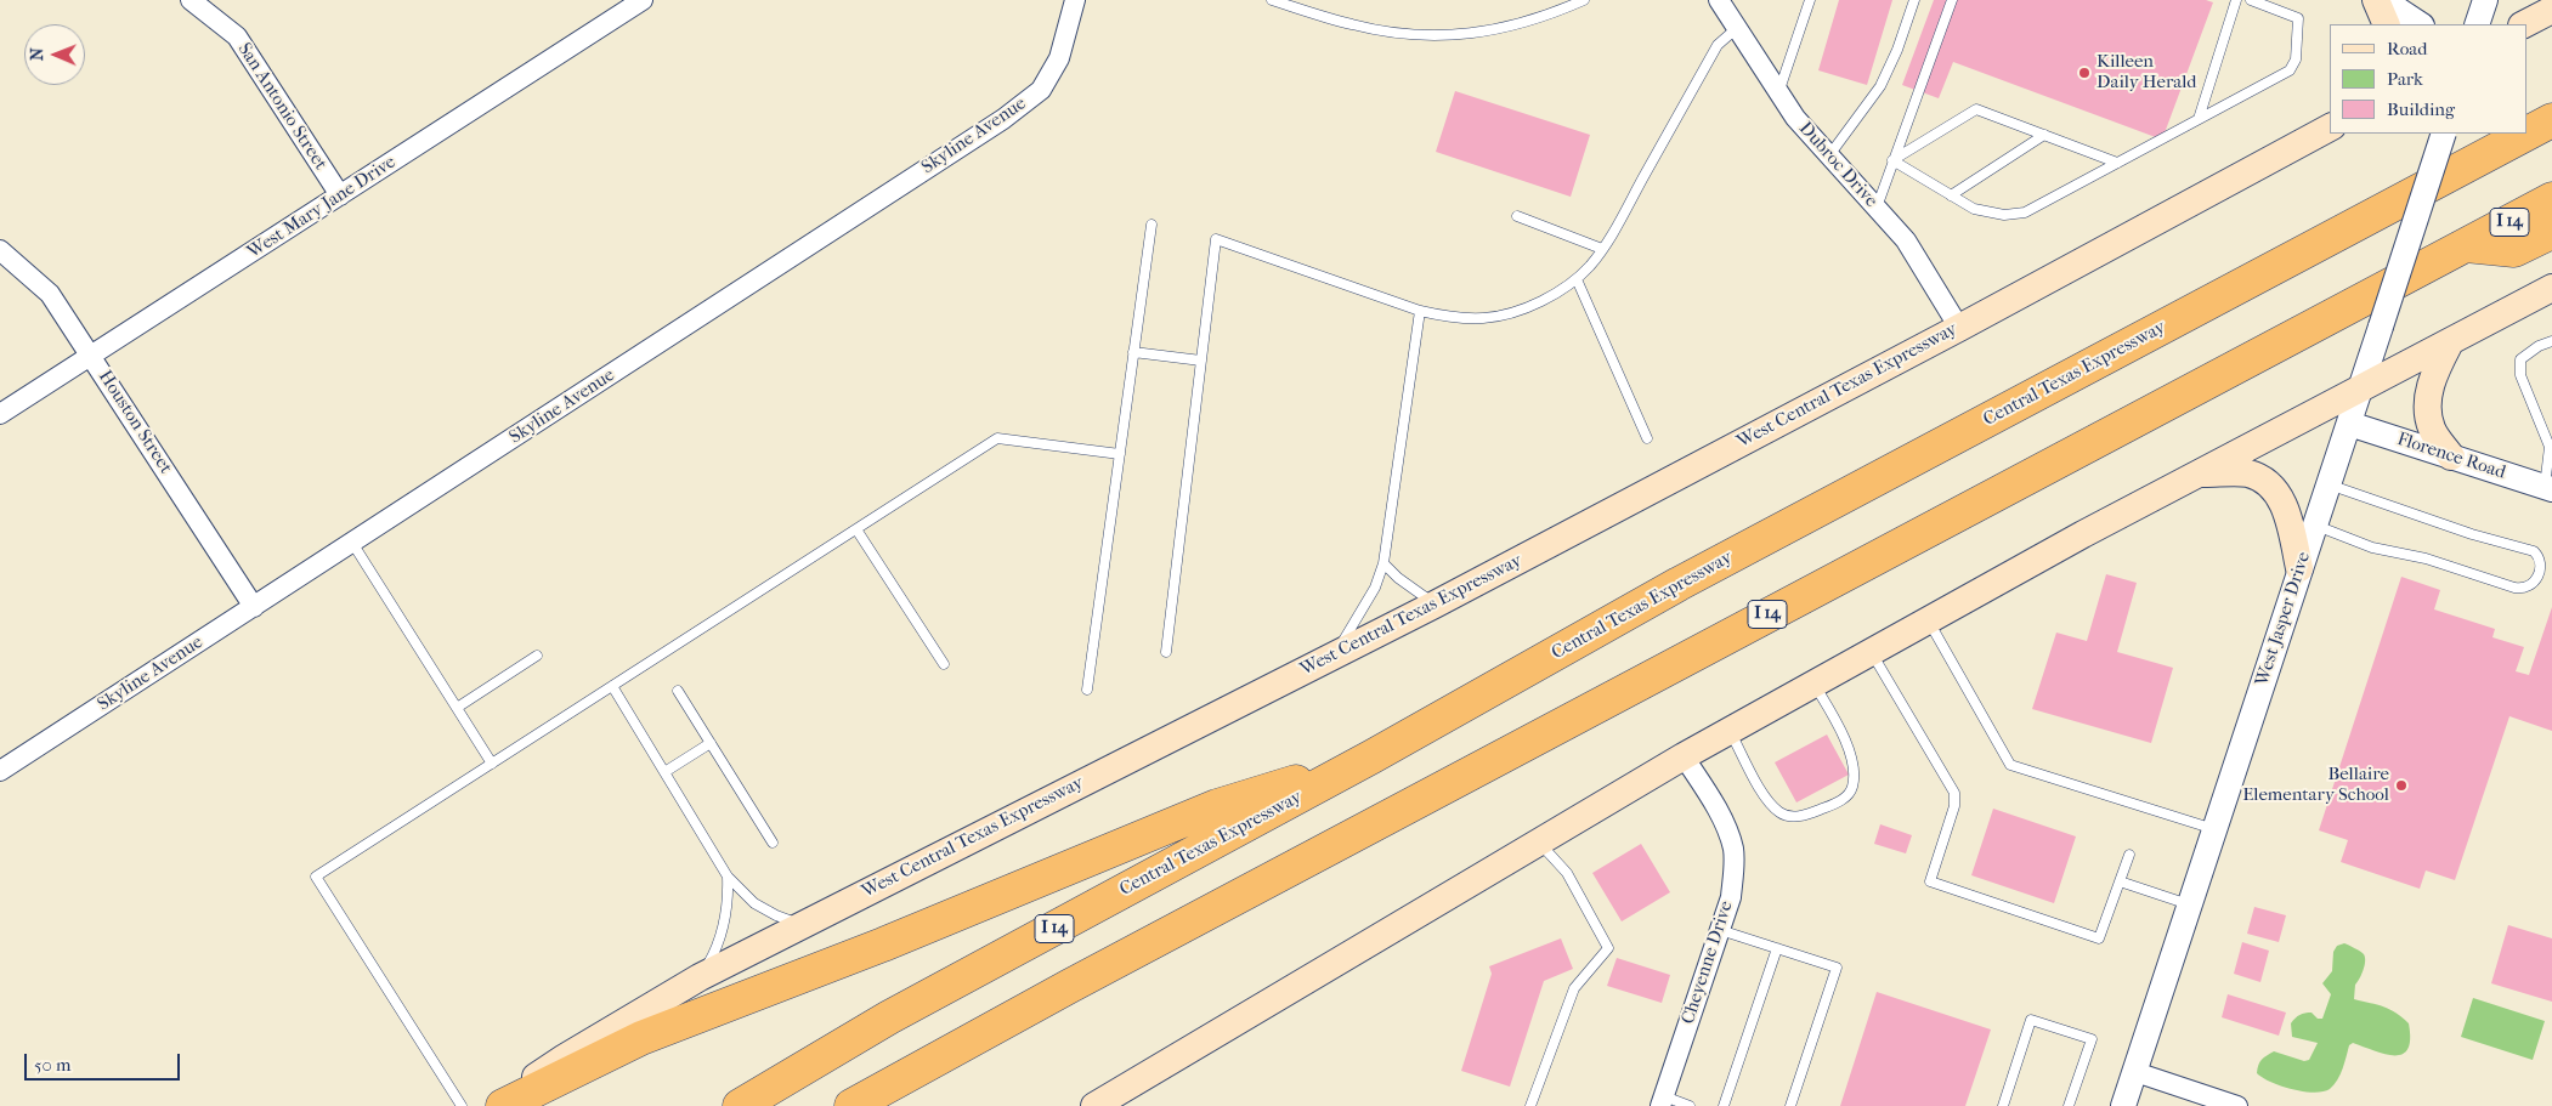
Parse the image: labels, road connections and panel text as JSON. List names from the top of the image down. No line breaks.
{"streets":{"highway":["I 14","Central Texas Expressway"],"main road":["West Central Texas Expressway"],"street":["San Antonio Street","Skyline Avenue","Dubroc Drive","West Mary Jane Drive","Houston Street","Florence Road","West Jasper Drive","Cheyenne Drive"]},"crossings":[["San Antonio Street","West Mary Jane Drive"],["Skyline Avenue","Houston Street"],["Dubroc Drive","West Central Texas Expressway"],["West Mary Jane Drive","Houston Street"],["Florence Road","West Jasper Drive"]],"places":["Killeen Daily Herald","Bellaire Elementary School"],"legend":["Road","Park","Building"],"scale_bar":"50 m","north":"left"}
